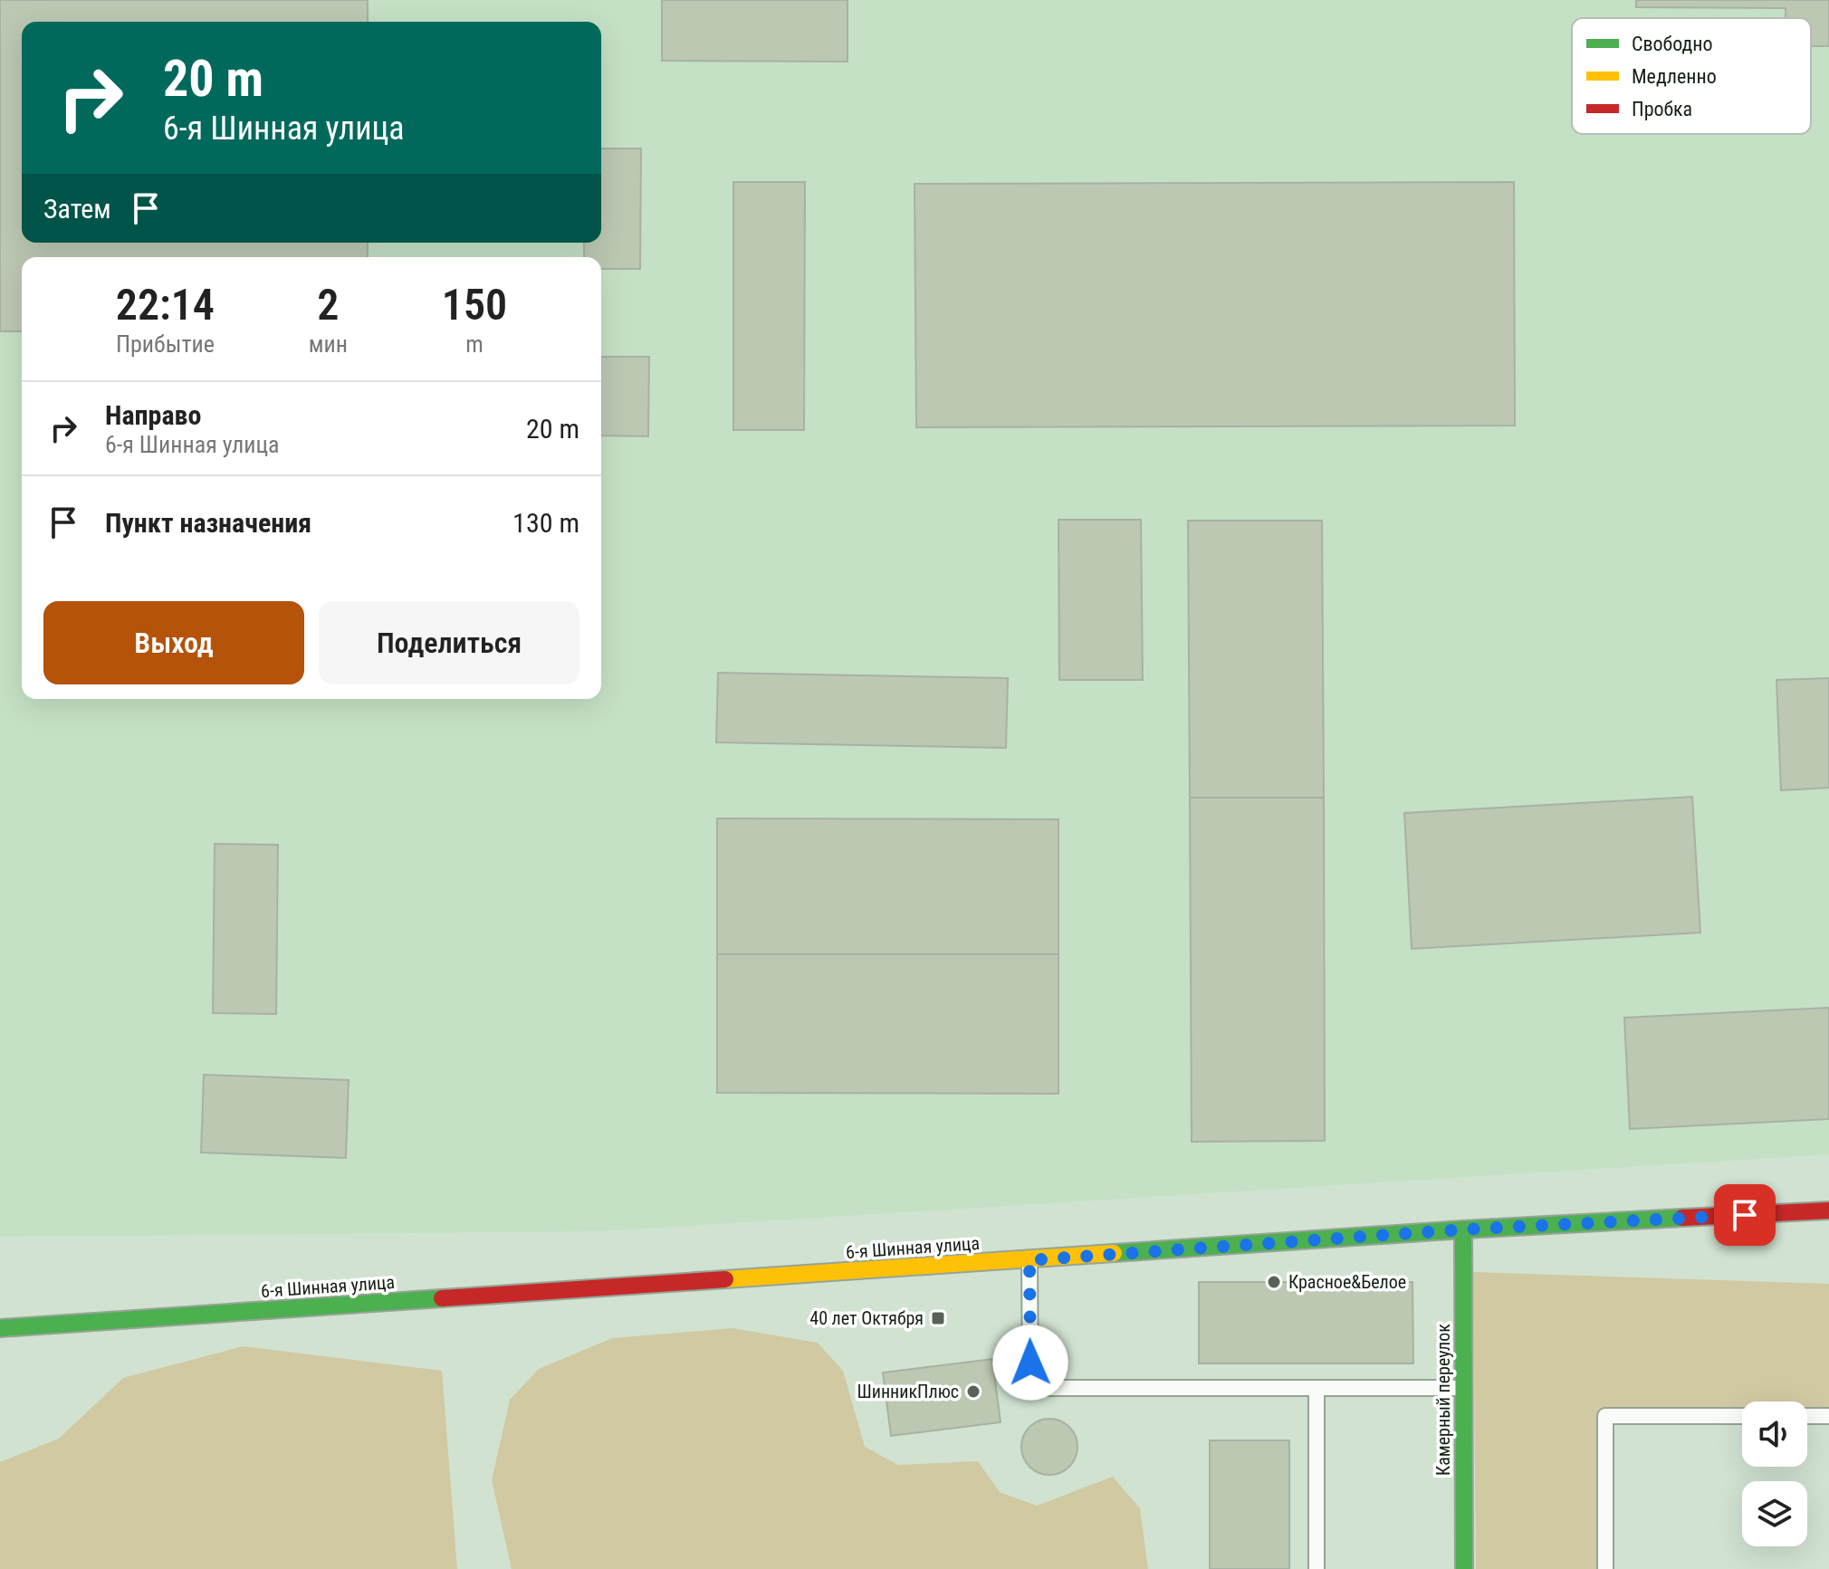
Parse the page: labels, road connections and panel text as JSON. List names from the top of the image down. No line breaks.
{"streets":{"main road":["6-я Шинная улица","Камерный переулок"]},"crossings":[["6-я Шинная улица","Камерный переулок"]],"places":{"other":["Красное&Белое","ШинникПлюс"],"transit":["40 лет Октября"]},"legend":["Свободно","Медленно","Пробка"],"page":{"turn":["20 m","6-я Шинная улица"],"then":"Затем","eta":["22:14","Прибытие","2","мин","150","m"],"list":[{"name":"Направо","note":"6-я Шинная улица","value":"20 m"},{"name":"Пункт назначения","value":"130 m"}],"buttons":["Выход","Поделиться"]}}
